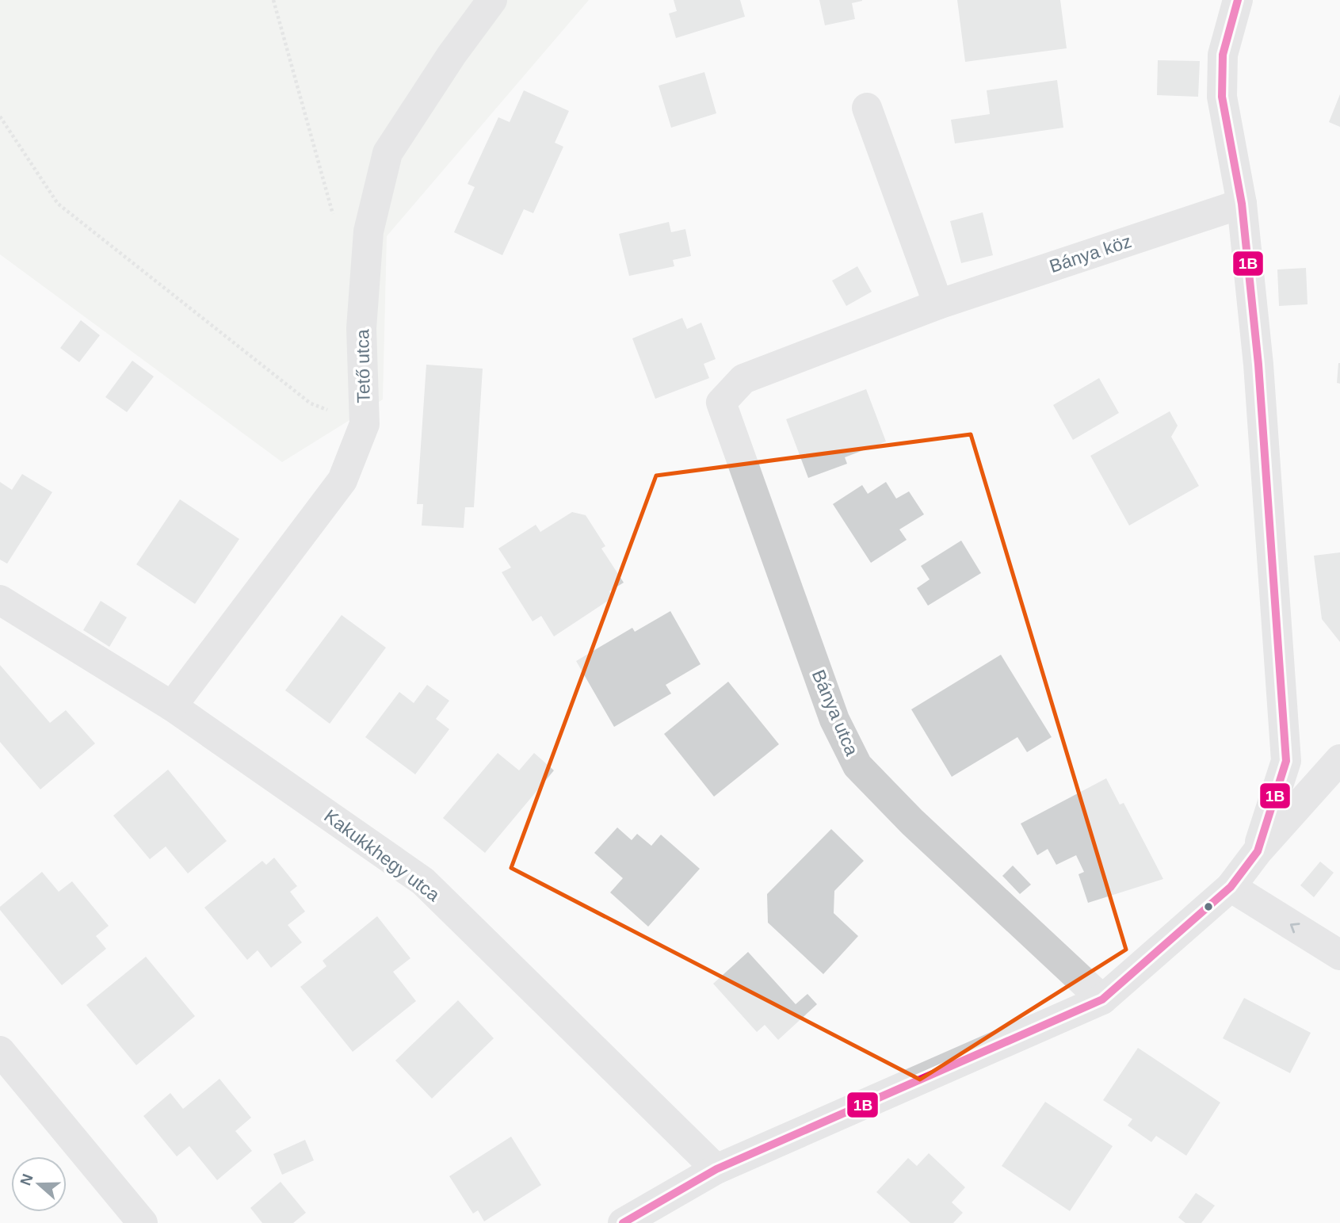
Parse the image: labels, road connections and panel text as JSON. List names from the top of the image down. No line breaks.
{"streets":{"street":["Bánya köz","Tető utca","Bánya utca","Kakukkhegy utca"]},"crossings":[["Bánya köz","Bánya utca"],["Tető utca","Kakukkhegy utca"]],"lines":["transit line 1B"],"north":"left"}
